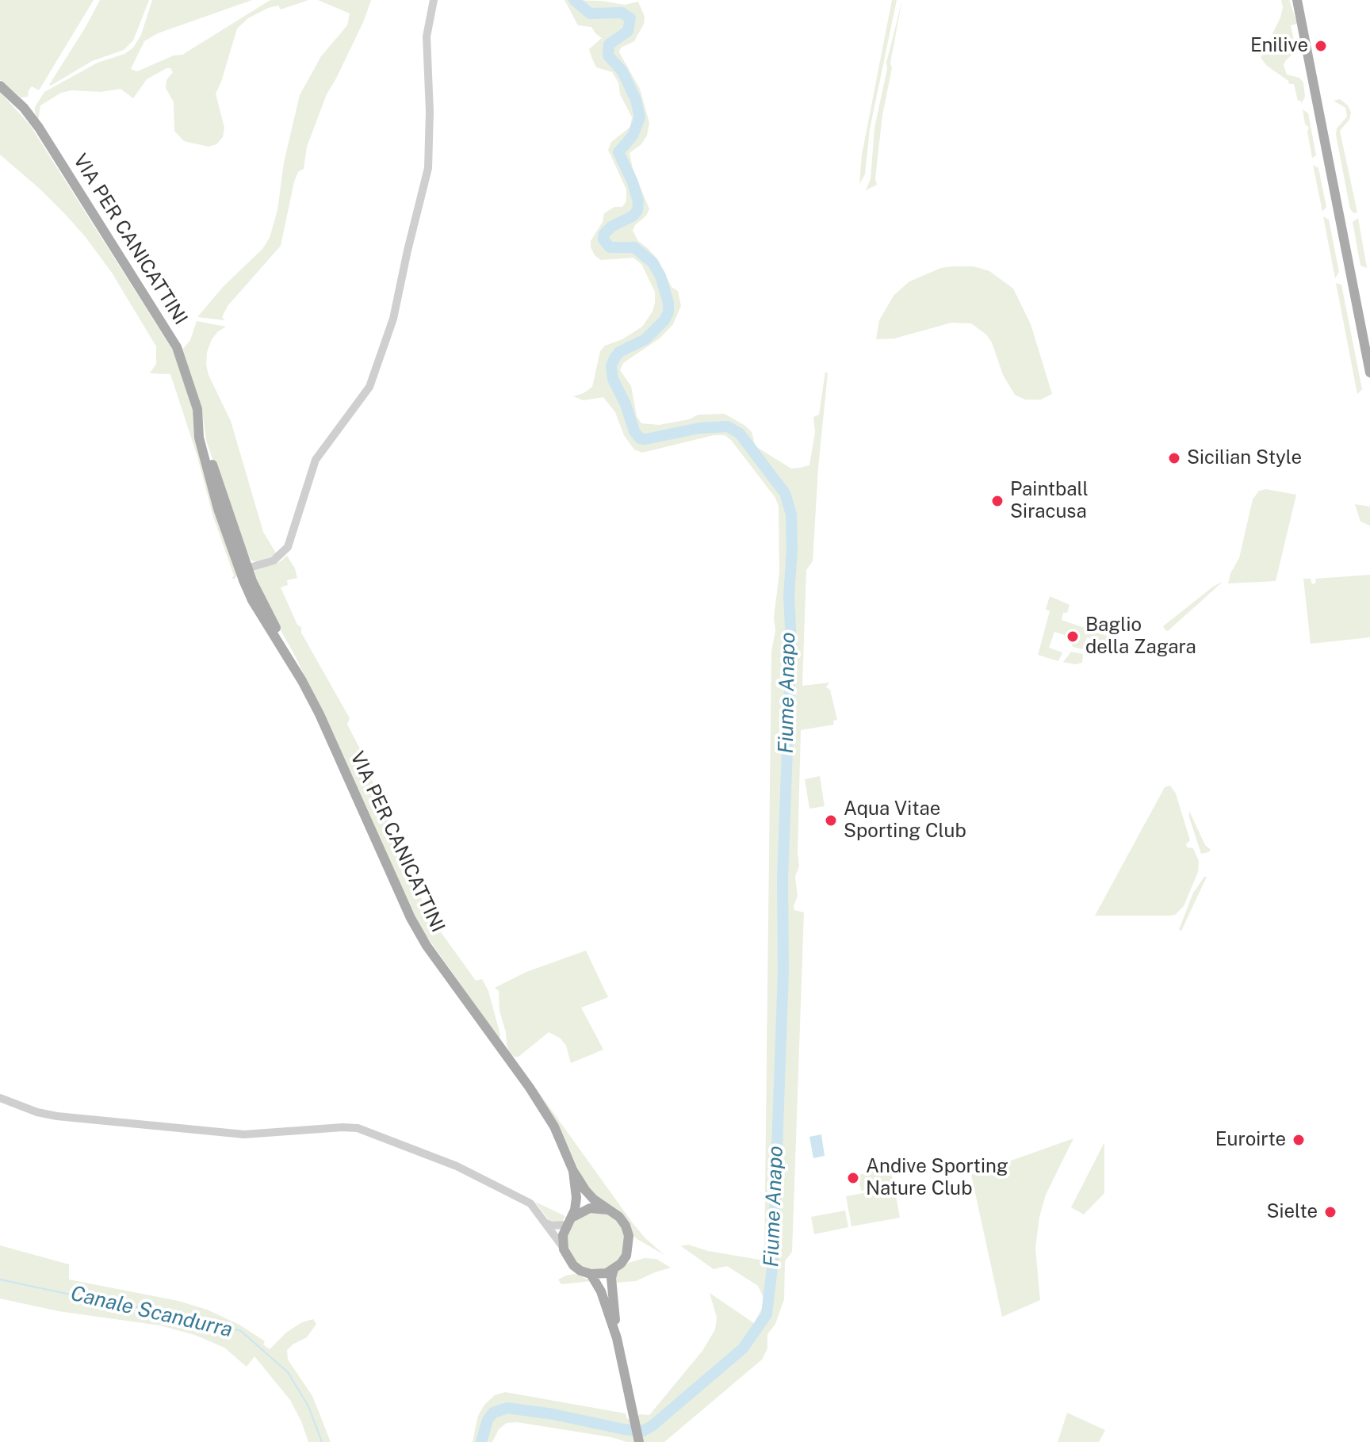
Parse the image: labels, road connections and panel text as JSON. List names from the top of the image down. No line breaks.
{"streets":{"main road":["VIA PER CANICATTINI"]},"water":["Fiume Anapo","Canale Scandurra"],"places":["Enilive","Sicilian Style","Paintball Siracusa","Baglio della Zagara","Aqua Vitae Sporting Club","Euroirte","Andive Sporting Nature Club","Sielte"]}
